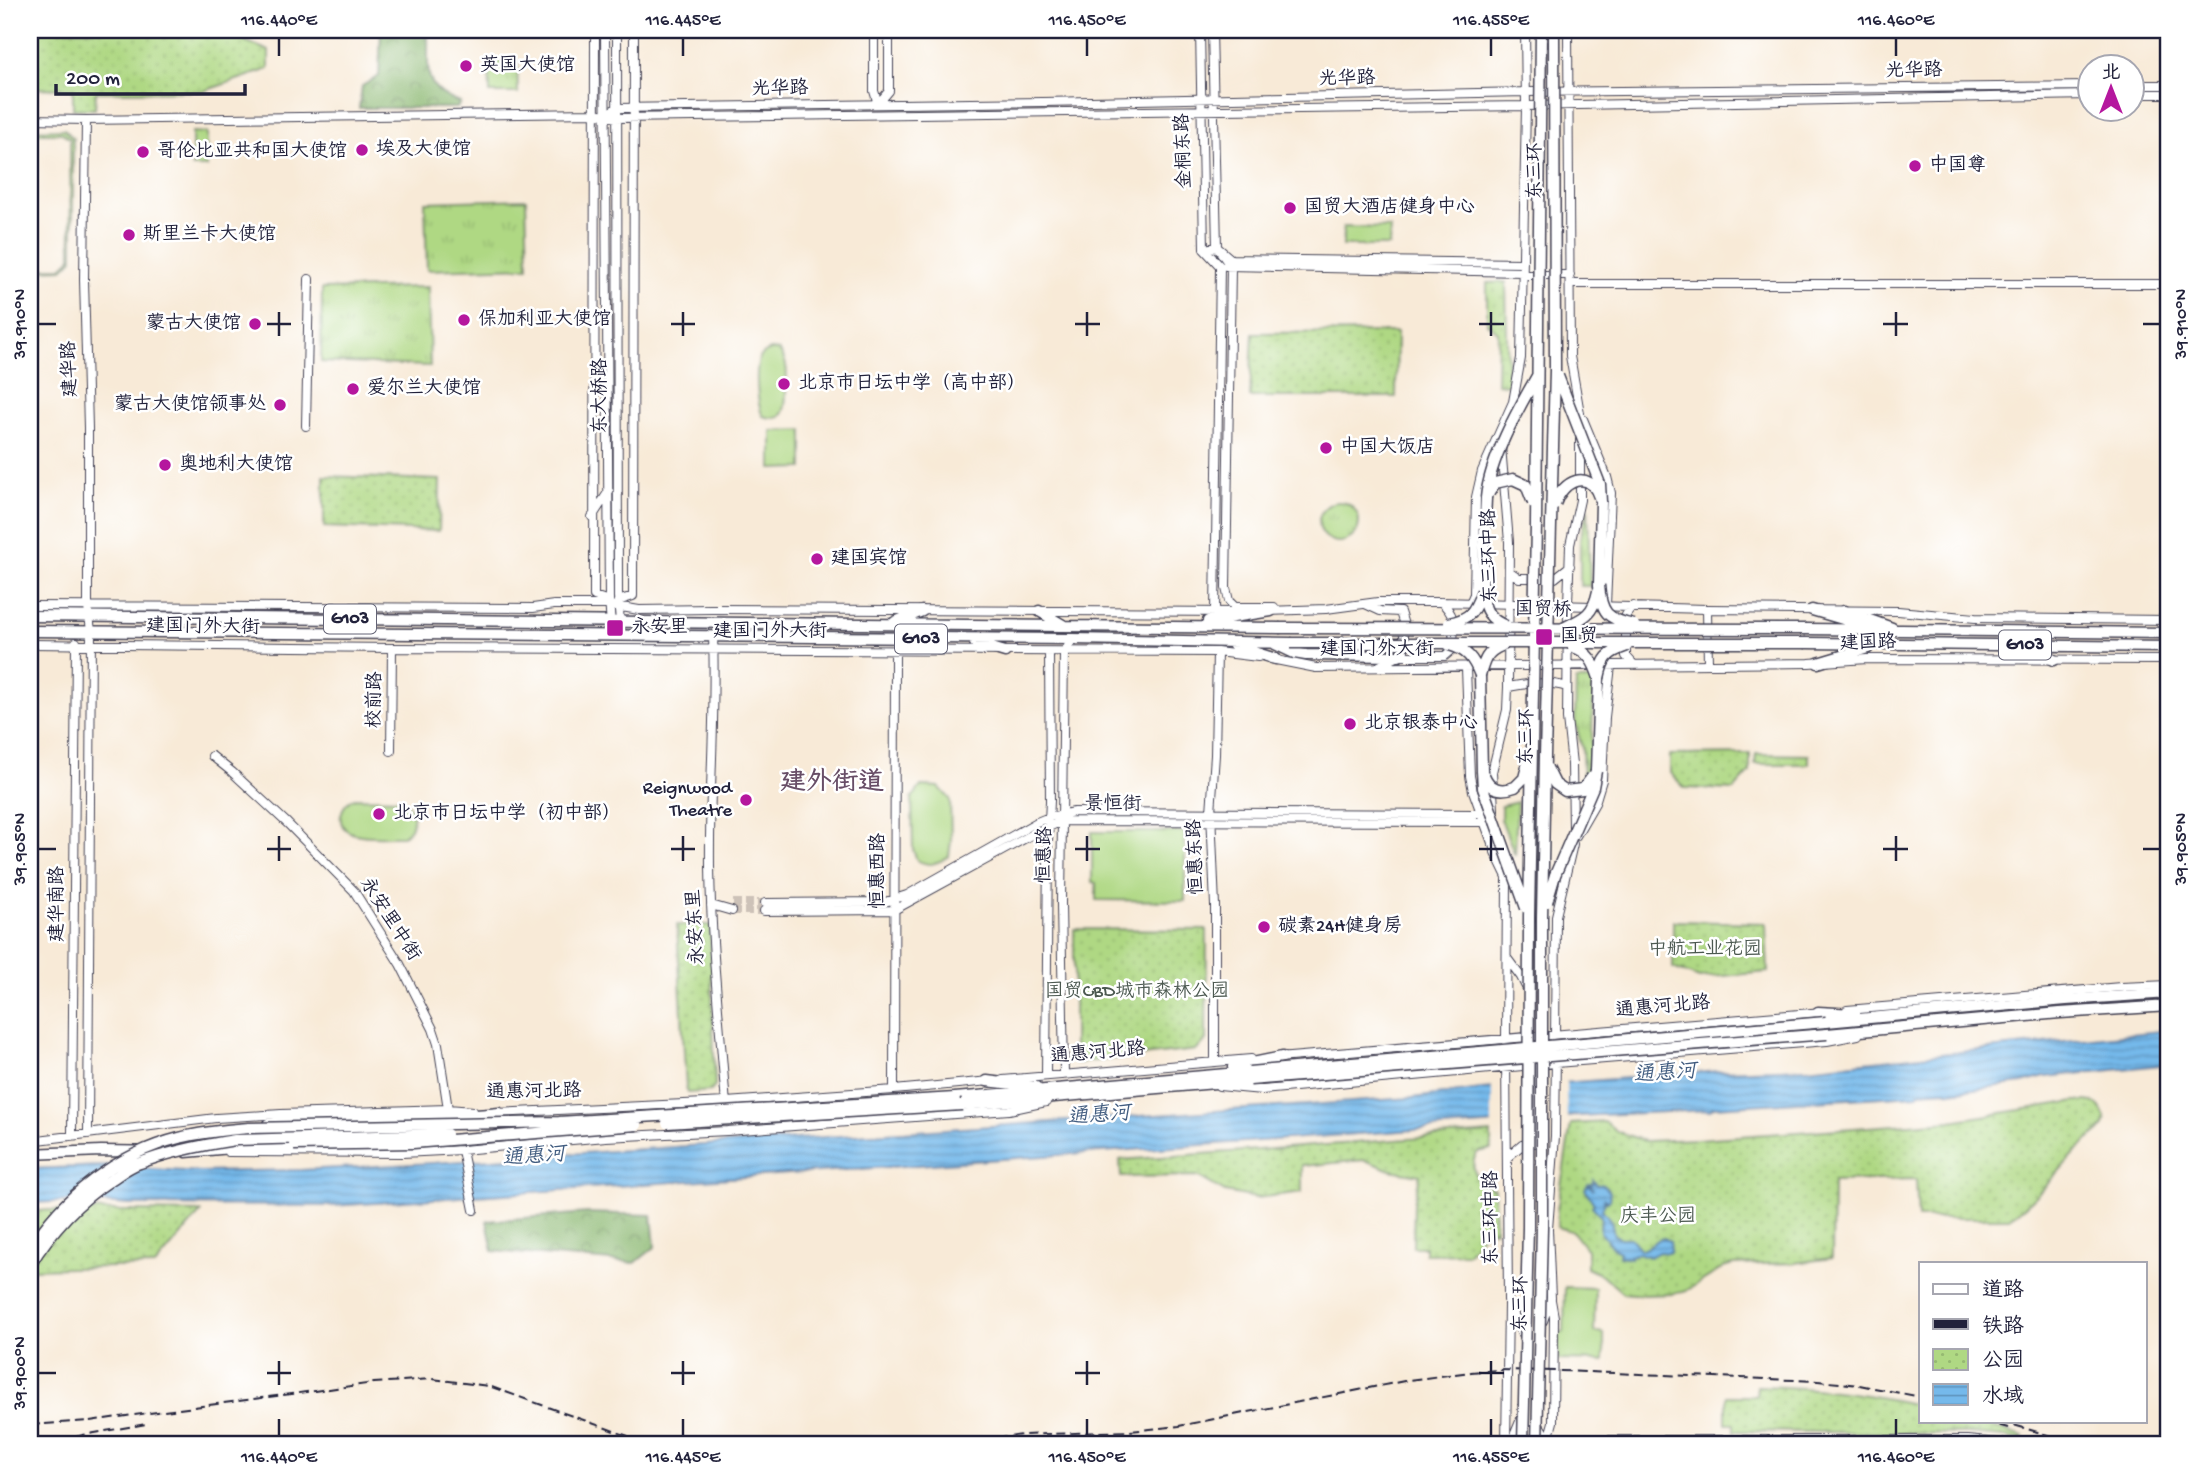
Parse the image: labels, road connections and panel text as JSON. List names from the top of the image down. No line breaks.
{"streets":{"highway":["东三环","国贸桥","G103","建国门外大街","建国路","通惠河北路"],"street":["光华路","金桐东路","建华路","东大桥路","东三环中路","校前路","景恒街","恒惠路","恒惠东路","恒惠西路","建华南路","永安里中街","永安东里"]},"crossings":[["光华路","金桐东路"],["光华路","建华路"],["光华路","东大桥路"],["光华路","东三环中路"],["建华路","建国门外大街"],["东大桥路","建国门外大街"],["东三环中路","建国门外大街"],["东三环中路","通惠河北路"],["国贸桥","建国门外大街"],["国贸桥","建国路"],["建国门外大街","建国路"],["建国门外大街","校前路"],["建国门外大街","恒惠路"],["建国门外大街","恒惠东路"],["建国门外大街","恒惠西路"],["建国门外大街","建华南路"],["建国门外大街","永安东里"],["景恒街","恒惠路"],["景恒街","恒惠东路"],["景恒街","恒惠西路"],["恒惠路","通惠河北路"],["恒惠东路","通惠河北路"],["恒惠西路","通惠河北路"],["建华南路","通惠河北路"],["永安里中街","通惠河北路"],["永安东里","通惠河北路"]],"districts":["建外街道"],"water":["通惠河"],"parks":["中航工业花园","国贸CBD城市森林公园","庆丰公园"],"places":{"other":["英国大使馆","埃及大使馆","哥伦比亚共和国大使馆","中国尊","国贸大酒店健身中心","斯里兰卡大使馆","保加利亚大使馆","蒙古大使馆","北京市日坛中学（高中部）","爱尔兰大使馆","蒙古大使馆领事处","中国大饭店","奥地利大使馆","建国宾馆","北京银泰中心","Reignwood Theatre","北京市日坛中学（初中部）","碳素24H健身房"],"transit":["永安里","国贸"]},"legend":["道路","铁路","公园","水域"],"scale_bar":"200 m","north":"top","coordinates":["116.440°E","116.445°E","116.450°E","116.455°E","116.460°E","39.910°N","39.905°N","39.900°N"]}
